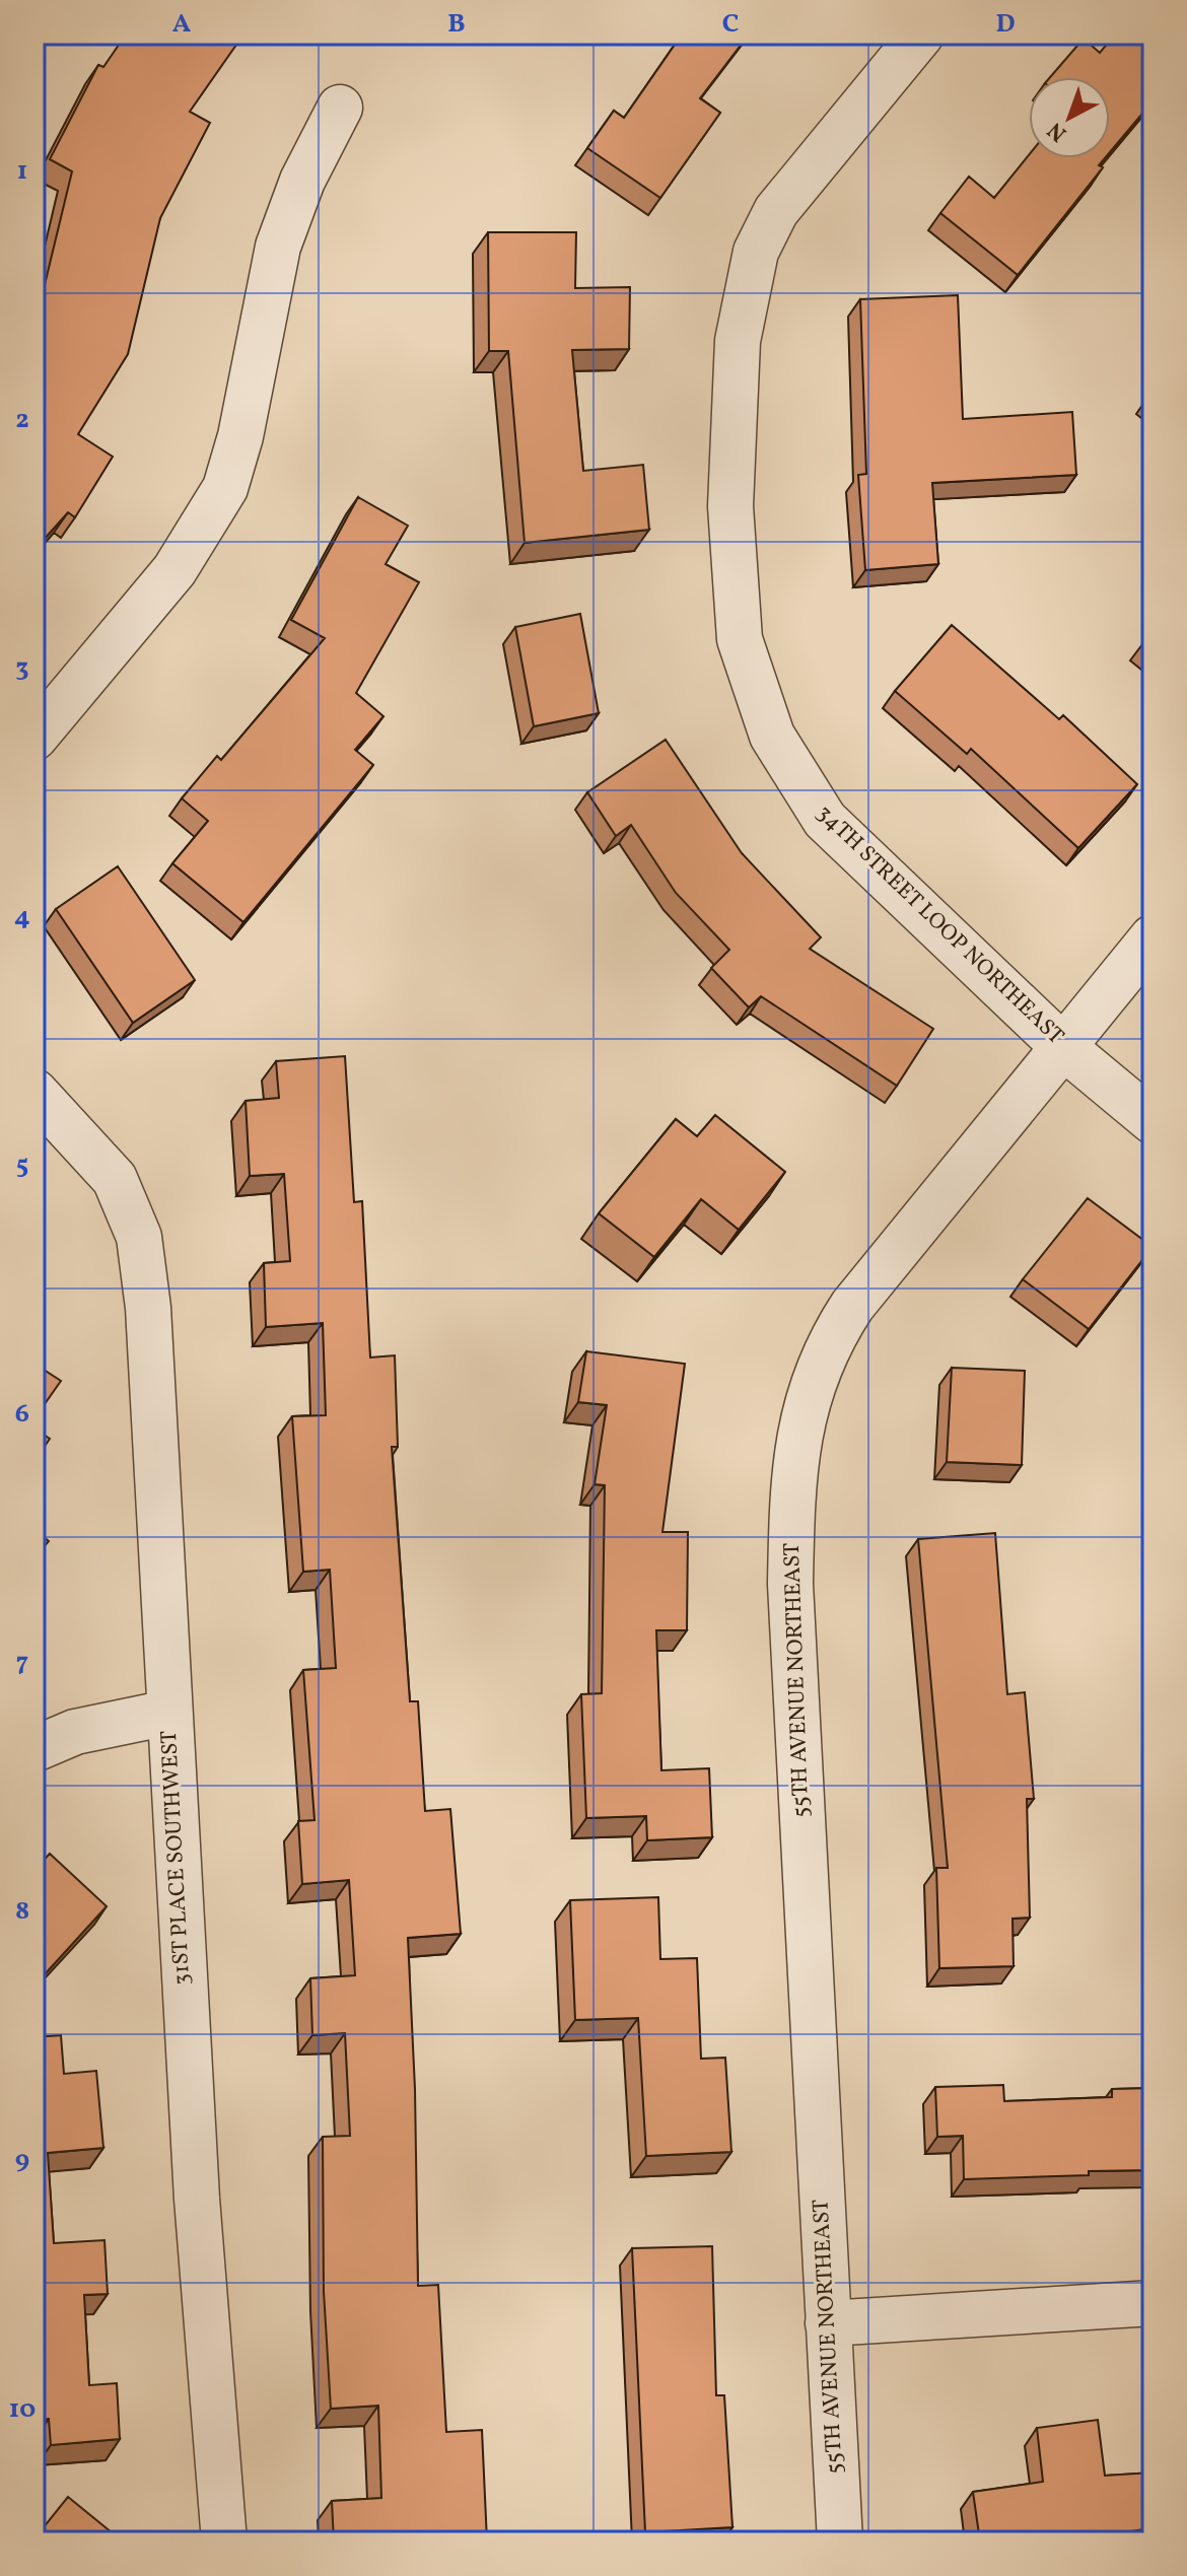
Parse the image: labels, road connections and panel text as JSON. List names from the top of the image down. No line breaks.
{"streets":{"street":["34TH STREET LOOP NORTHEAST","55TH AVENUE NORTHEAST","31ST PLACE SOUTHWEST"]},"crossings":[["34TH STREET LOOP NORTHEAST","55TH AVENUE NORTHEAST"]],"north":"bottom left","grid":{"columns":["A","B","C","D"],"rows":["1","2","3","4","5","6","7","8","9","10"]}}
